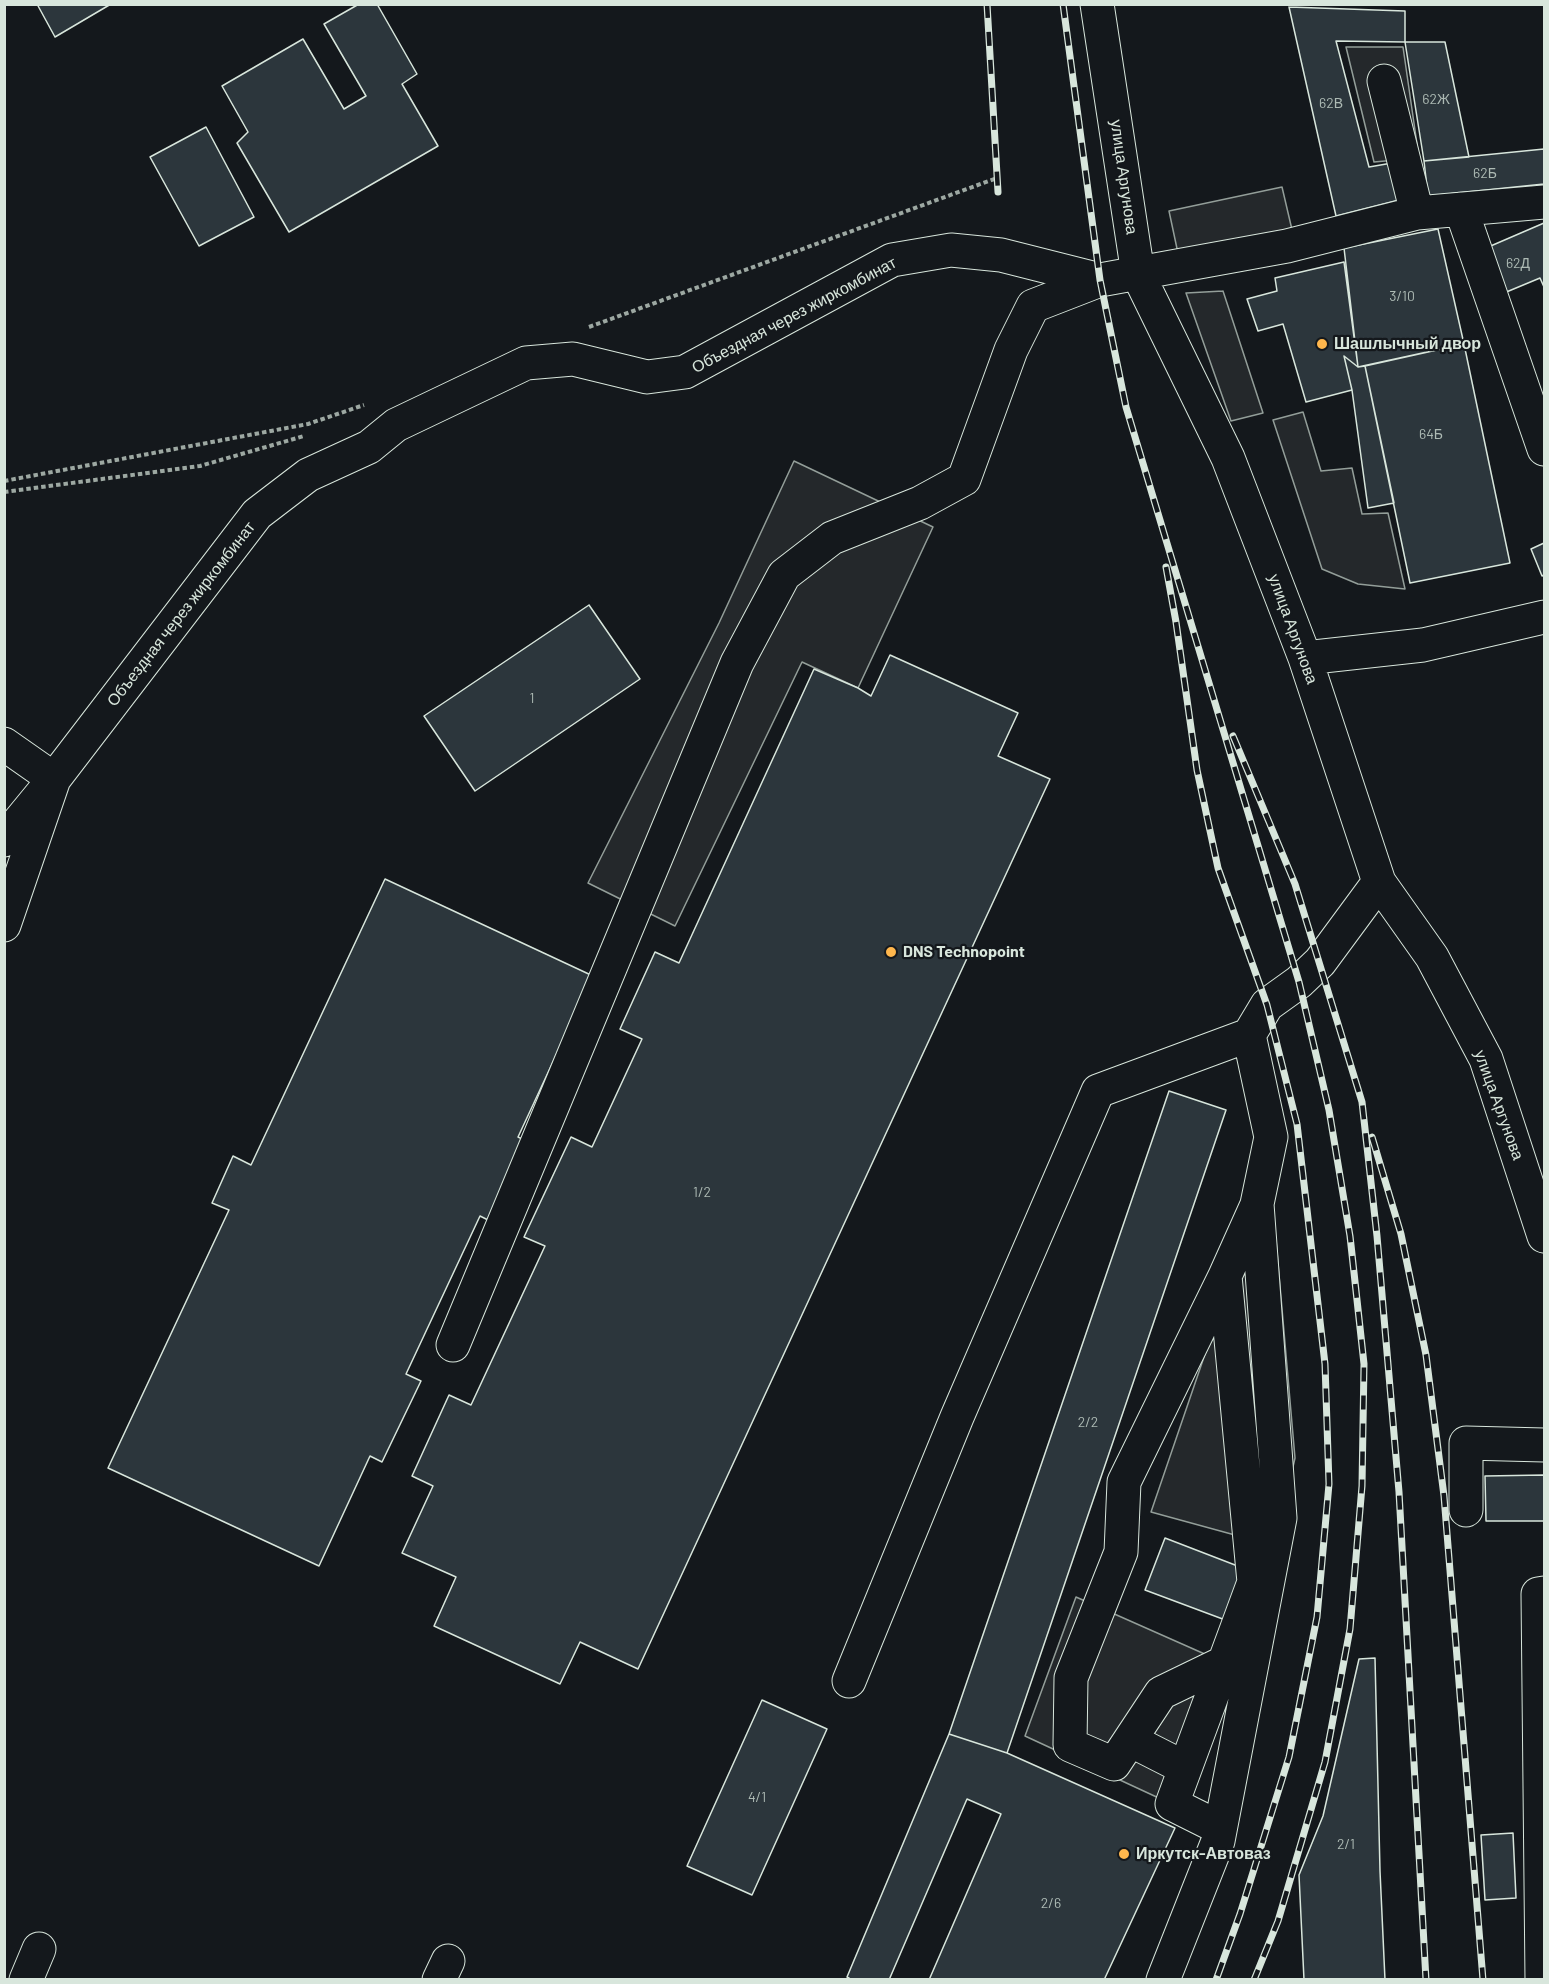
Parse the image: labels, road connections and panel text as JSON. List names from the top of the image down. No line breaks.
{"streets":{"street":["улица Аргунова","Объездная через жиркомбинат"]},"crossings":[["улица Аргунова","Объездная через жиркомбинат"]],"places":["Шашлычный двор","DNS Technopoint","Иркутск-Автоваз"],"house_numbers":["62Ж","62В","62Б","62Д","3/10","64Б","1","1/2","2/2","4/1","2/1","2/6"]}
